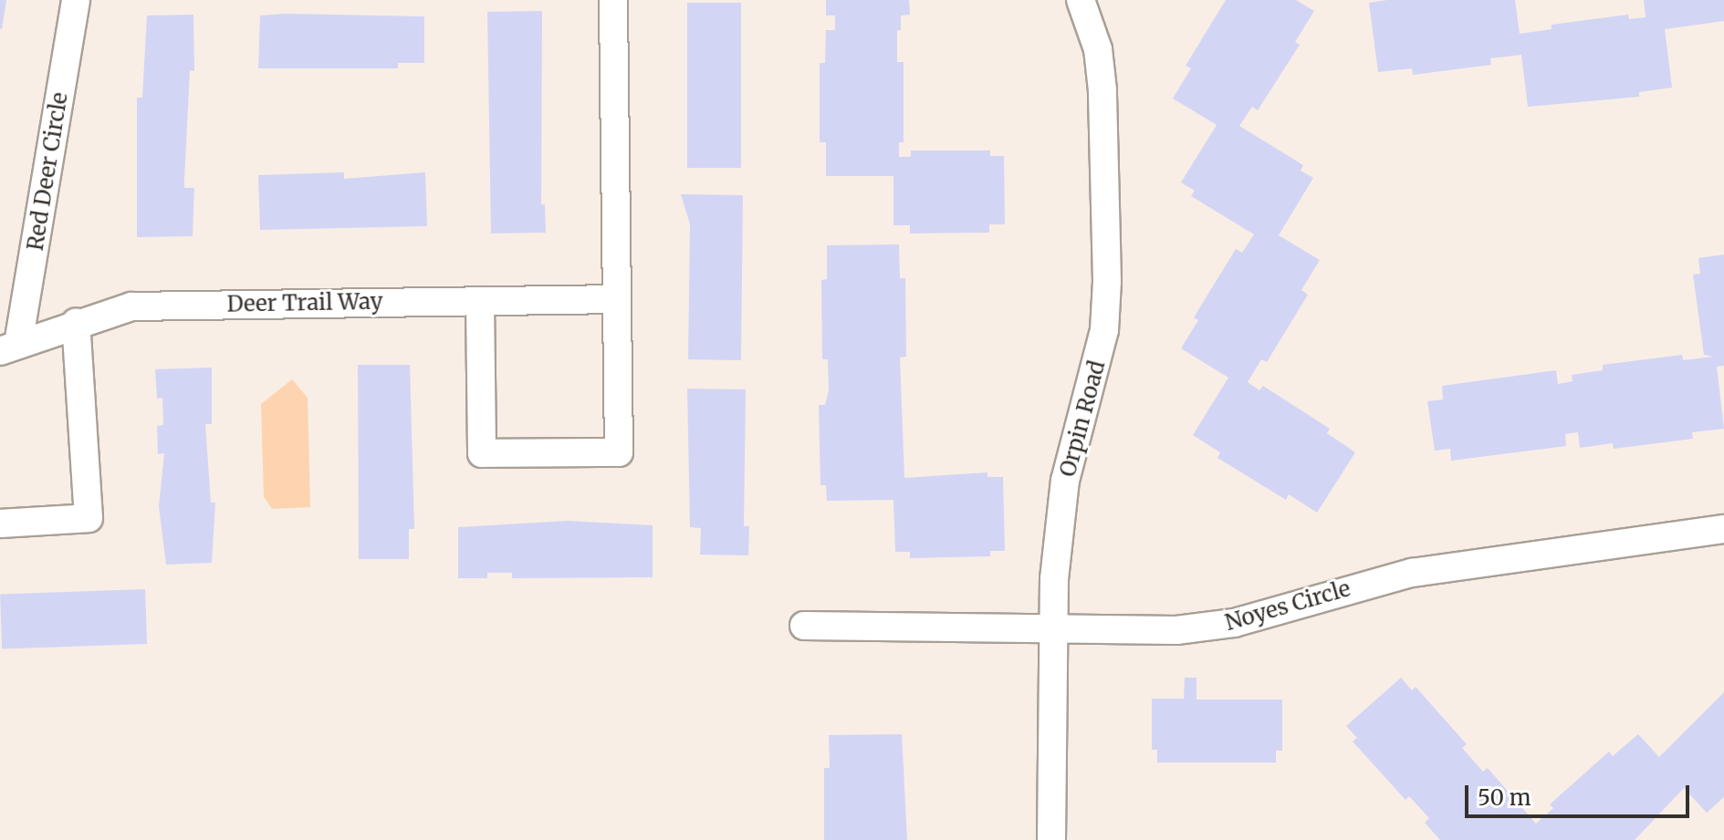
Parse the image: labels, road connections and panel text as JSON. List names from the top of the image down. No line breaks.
{"streets":{"street":["Red Deer Circle","Deer Trail Way","Orpin Road","Noyes Circle"]},"crossings":[["Red Deer Circle","Deer Trail Way"],["Orpin Road","Noyes Circle"]],"scale_bar":"50 m"}
